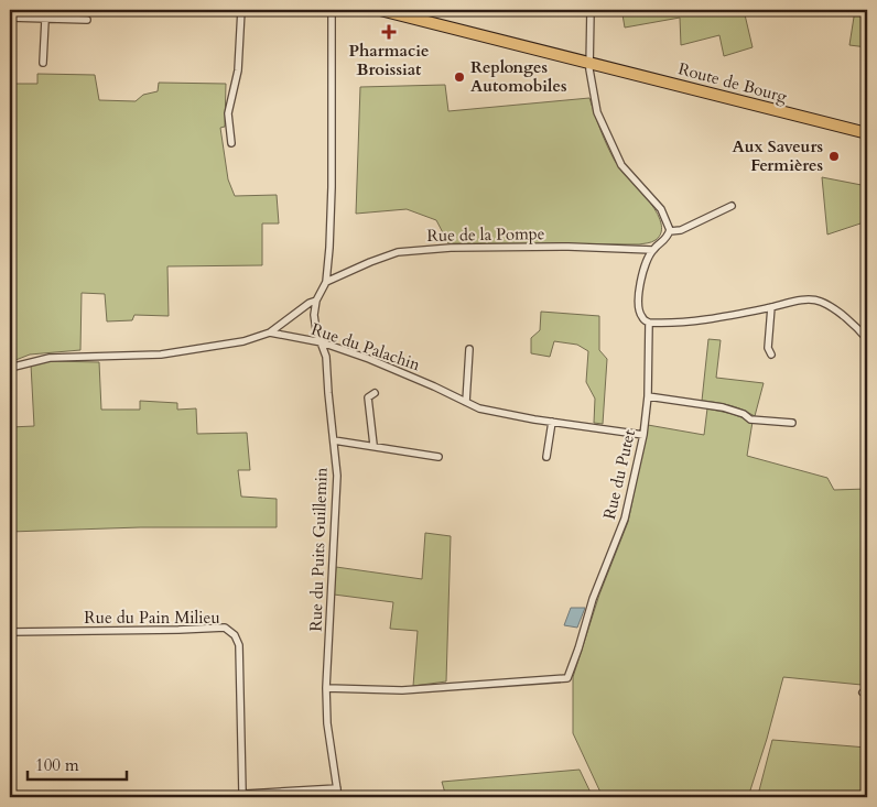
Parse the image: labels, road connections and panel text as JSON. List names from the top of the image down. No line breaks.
{"streets":{"main road":["Route de Bourg"],"street":["Rue de la Pompe","Rue du Palachin","Rue du Putet","Rue du Puits Guillemin","Rue du Pain Milieu"]},"crossings":[["Rue de la Pompe","Rue du Putet"],["Rue de la Pompe","Rue du Puits Guillemin"],["Rue du Palachin","Rue du Putet"],["Rue du Palachin","Rue du Puits Guillemin"],["Rue du Putet","Rue du Puits Guillemin"]],"places":{"health":["Pharmacie Broissiat"],"other":["Replonges Automobiles","Aux Saveurs Fermières"]},"scale_bar":"100 m"}
